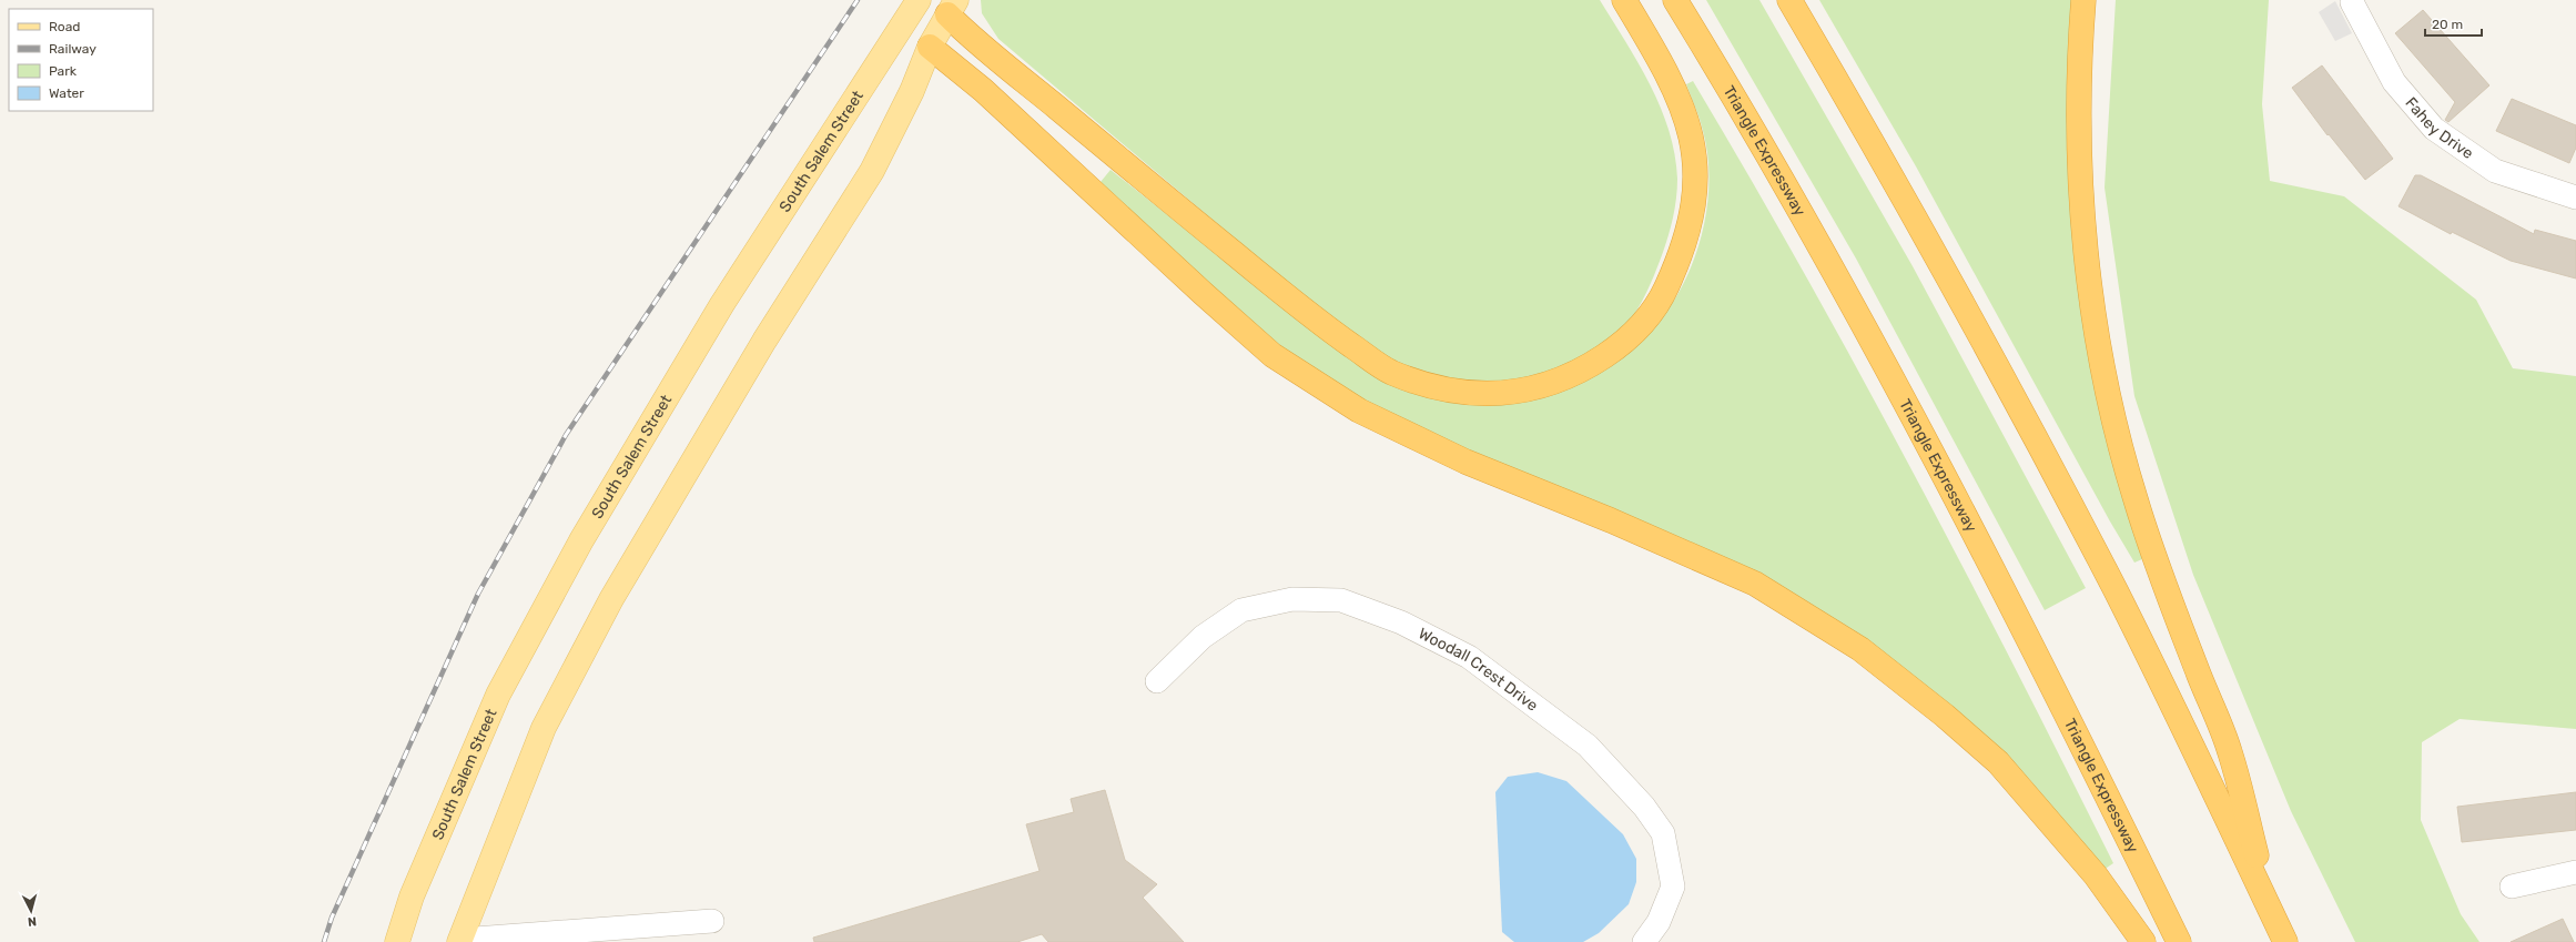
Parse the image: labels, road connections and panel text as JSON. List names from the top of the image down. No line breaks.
{"streets":{"highway":["Triangle Expressway"],"main road":["South Salem Street"],"street":["Fahey Drive","Woodall Crest Drive"]},"legend":["Road","Railway","Park","Water"],"scale_bar":"20 m","north":"bottom"}
